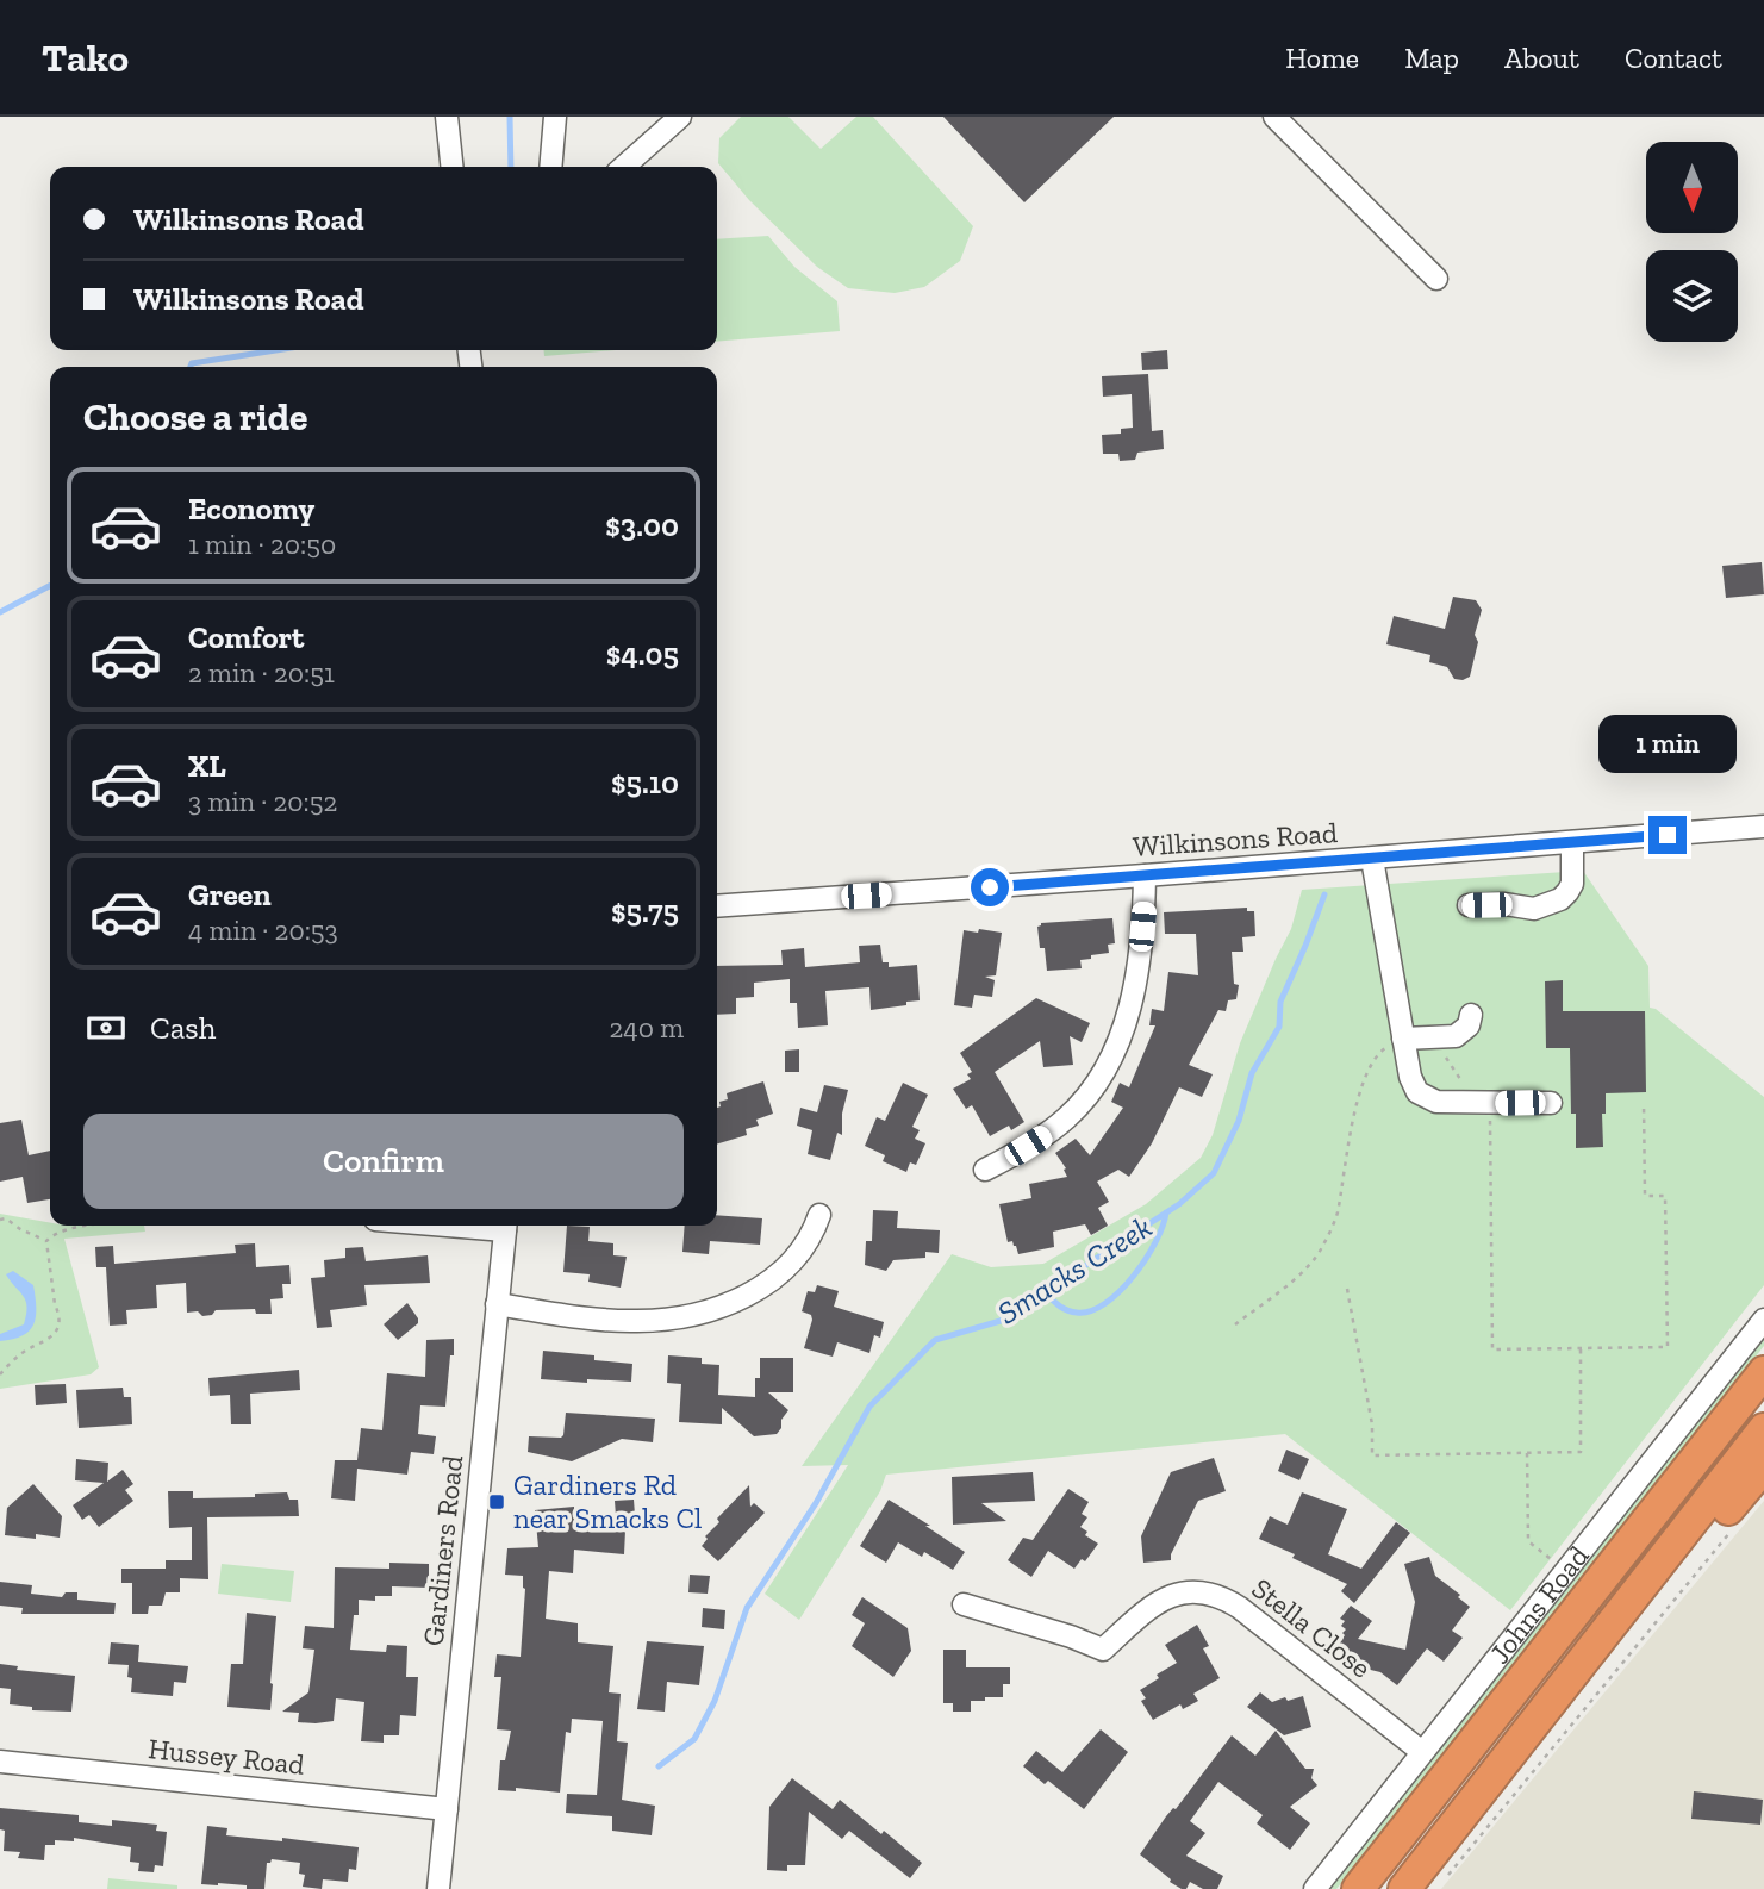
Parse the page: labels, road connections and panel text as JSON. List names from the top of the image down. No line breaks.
{"streets":{"highway":["Johns Road"],"street":["Wilkinsons Road","Gardiners Road","Stella Close","Hussey Road"]},"crossings":[["Gardiners Road","Hussey Road"],["Johns Road","Stella Close"]],"water":["Smacks Creek"],"places":{"transit":["Gardiners Rd near Smacks Cl"]},"north":"bottom","page":{"header":"Tako","nav":["Home","Map","About","Contact"],"banner":["Wilkinsons Road","Wilkinsons Road"],"heading":"Choose a ride","list":[{"name":"Economy","note":"1 min · 20:50","value":"$3.00"},{"name":"Comfort","note":"2 min · 20:51","value":"$4.05"},{"name":"XL","note":"3 min · 20:52","value":"$5.10"},{"name":"Green","note":"4 min · 20:53","value":"$5.75"}],"bubble":"1 min","pay":["Cash","240 m"],"buttons":"Confirm"}}
